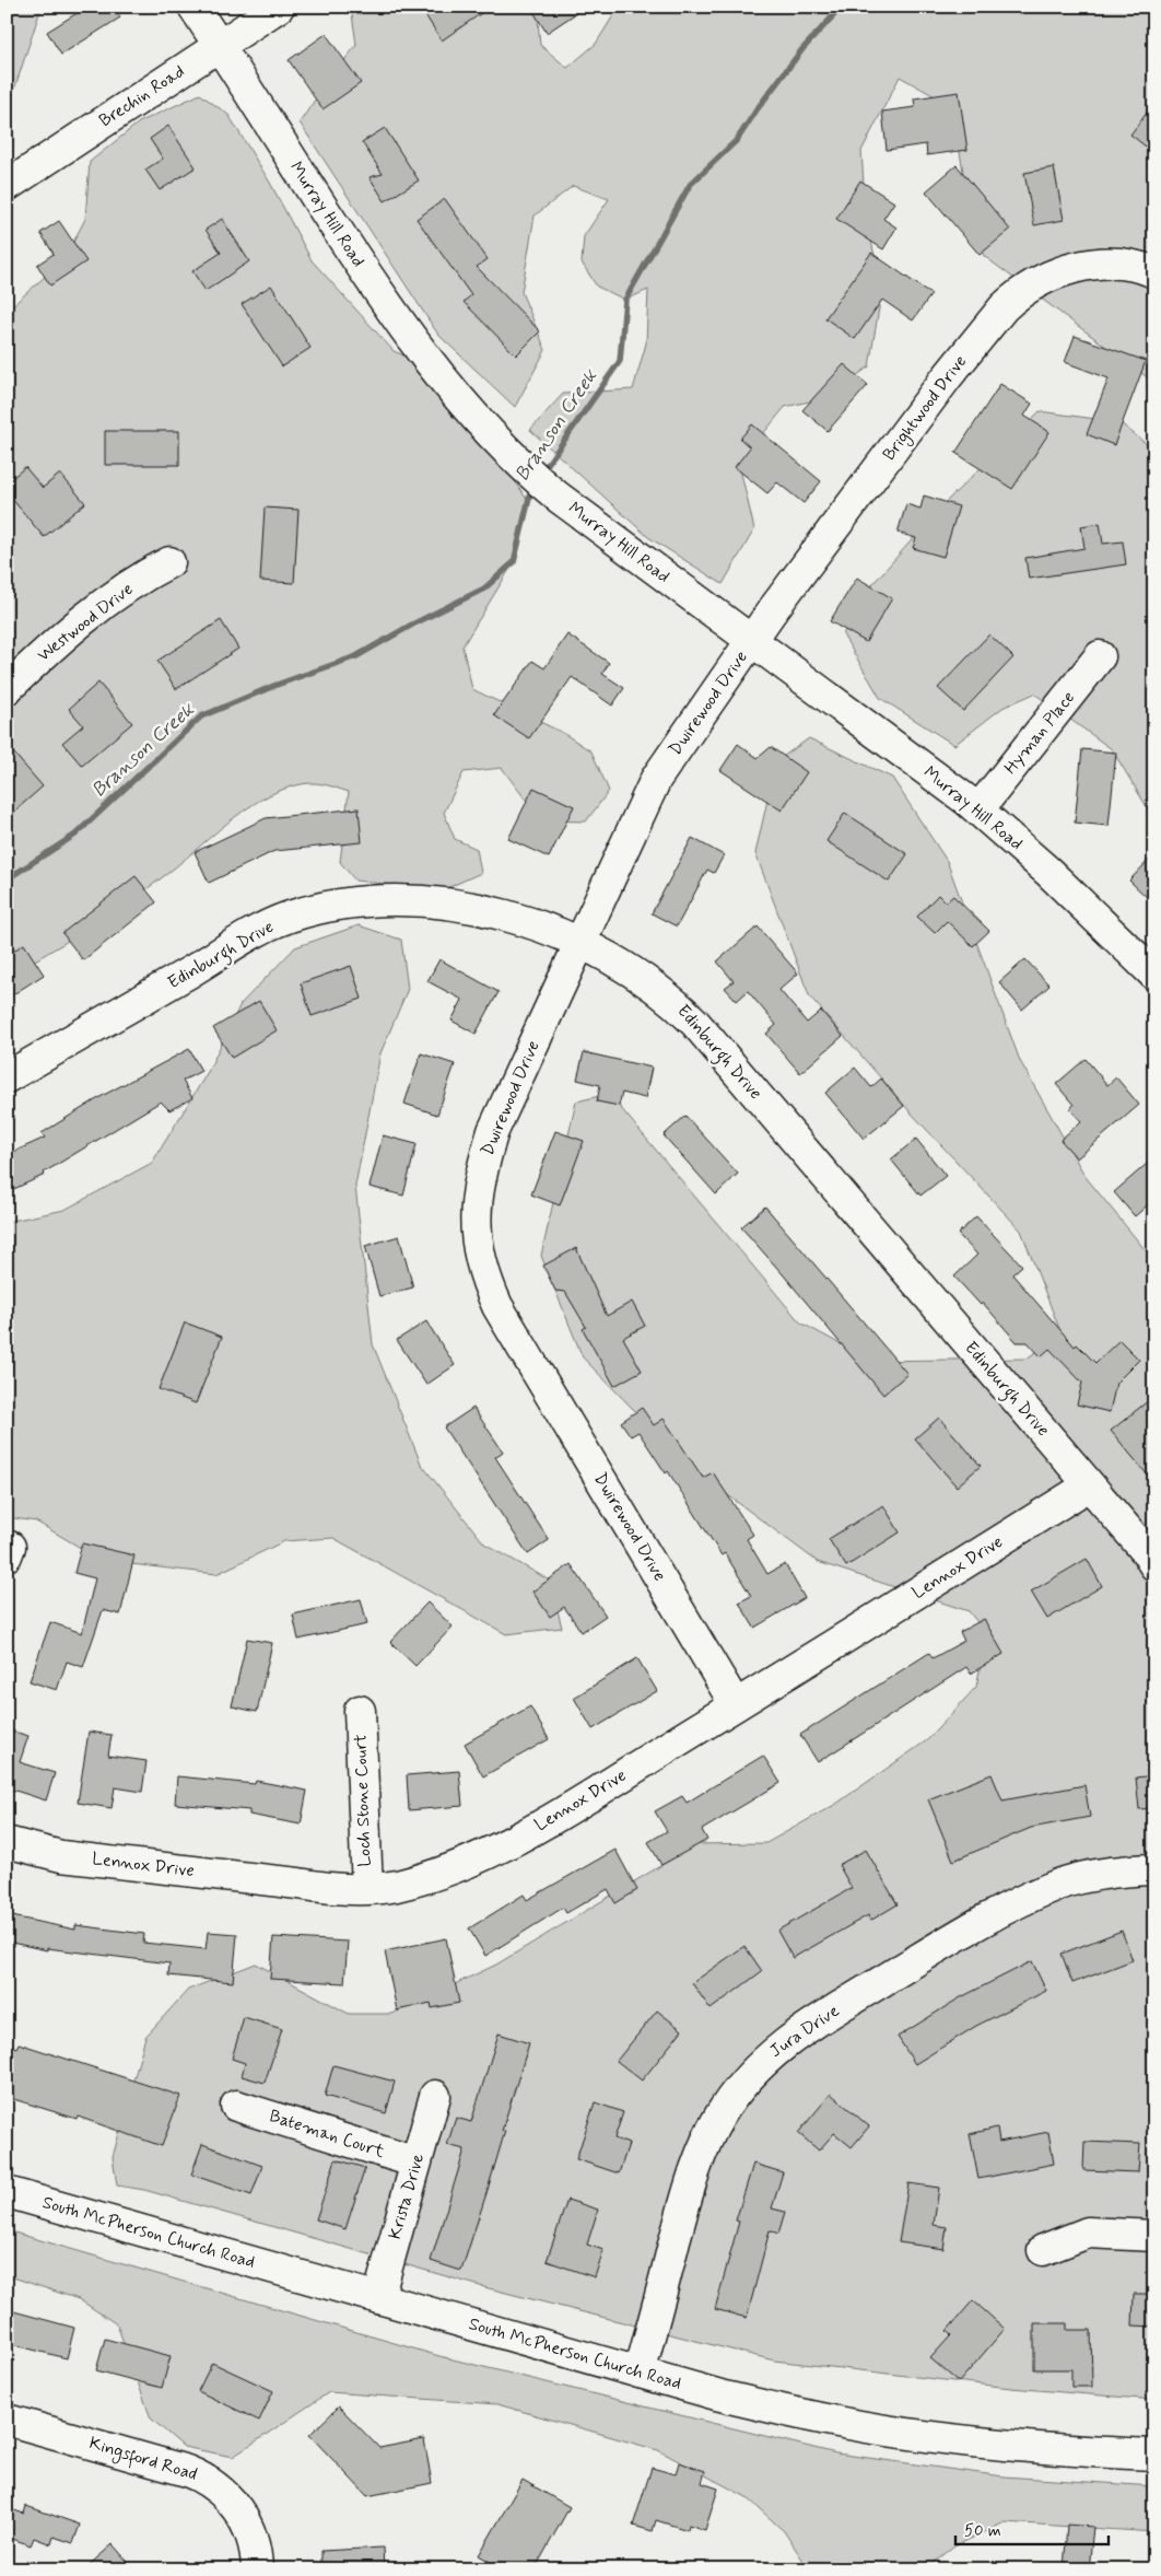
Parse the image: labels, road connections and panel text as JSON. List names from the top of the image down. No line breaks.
{"streets":{"street":["Brechin Road","Murray Hill Road","Brightwood Drive","Westwood Drive","Dwirewood Drive","Hyman Place","Edinburgh Drive","Lennox Drive","Loch Stone Court","Jura Drive","Bateman Court","Krista Drive","South McPherson Church Road","Kingsford Road"]},"crossings":[["Brechin Road","Murray Hill Road"],["Murray Hill Road","Brightwood Drive"],["Murray Hill Road","Dwirewood Drive"],["Murray Hill Road","Hyman Place"],["Brightwood Drive","Dwirewood Drive"],["Dwirewood Drive","Edinburgh Drive"],["Dwirewood Drive","Lennox Drive"],["Edinburgh Drive","Lennox Drive"],["Lennox Drive","Loch Stone Court"],["Jura Drive","South McPherson Church Road"],["Bateman Court","Krista Drive"],["Krista Drive","South McPherson Church Road"]],"water":["Branson Creek"],"scale_bar":"50 m"}
